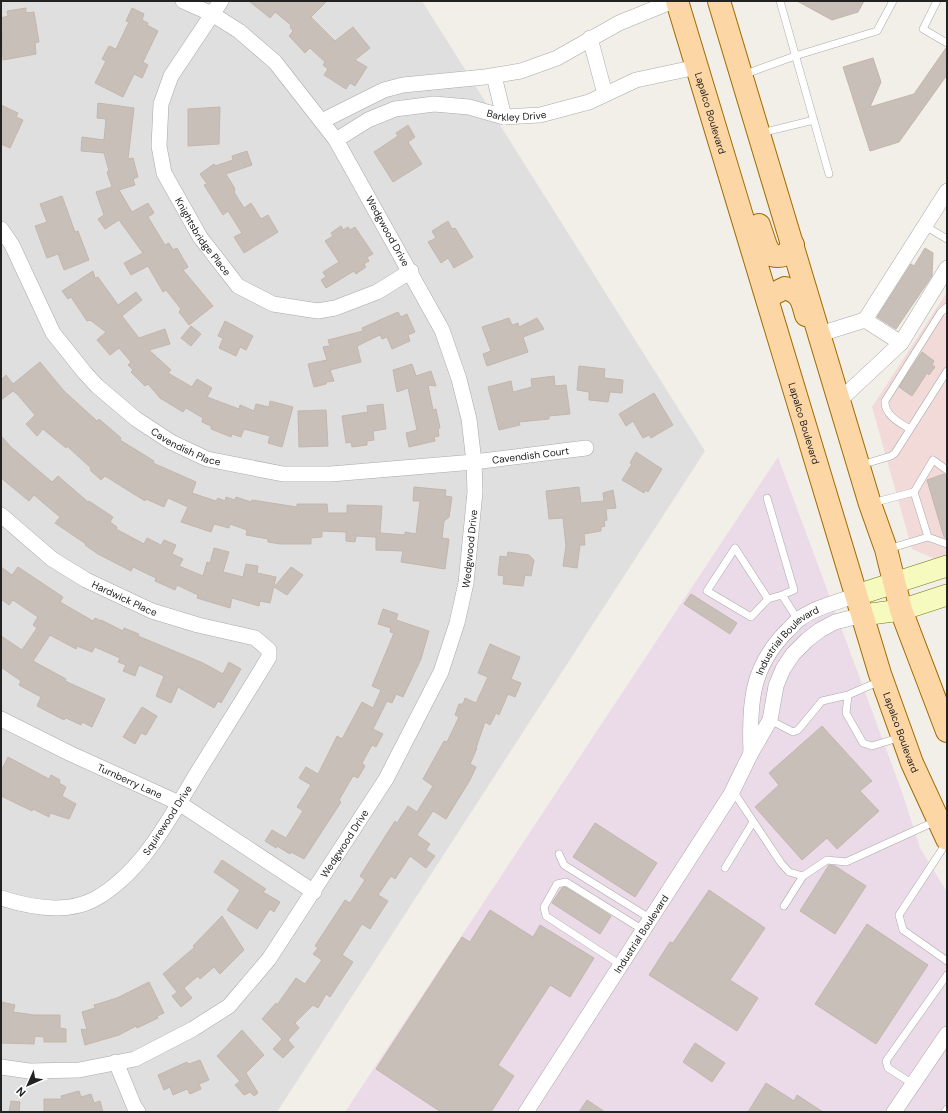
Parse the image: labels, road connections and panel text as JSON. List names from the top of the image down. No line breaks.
{"streets":{"main road":["Lapalco Boulevard"],"street":["Barkley Drive","Wedgwood Drive","Knightsbridge Place","Cavendish Place","Cavendish Court","Hardwick Place","Industrial Boulevard","Turnberry Lane","Squirewood Drive"]},"crossings":[["Barkley Drive","Lapalco Boulevard"],["Barkley Drive","Wedgwood Drive"],["Lapalco Boulevard","Industrial Boulevard"],["Wedgwood Drive","Knightsbridge Place"],["Wedgwood Drive","Cavendish Place"],["Wedgwood Drive","Cavendish Court"],["Wedgwood Drive","Turnberry Lane"],["Cavendish Place","Cavendish Court"],["Hardwick Place","Squirewood Drive"],["Turnberry Lane","Squirewood Drive"]],"north":"bottom left"}
